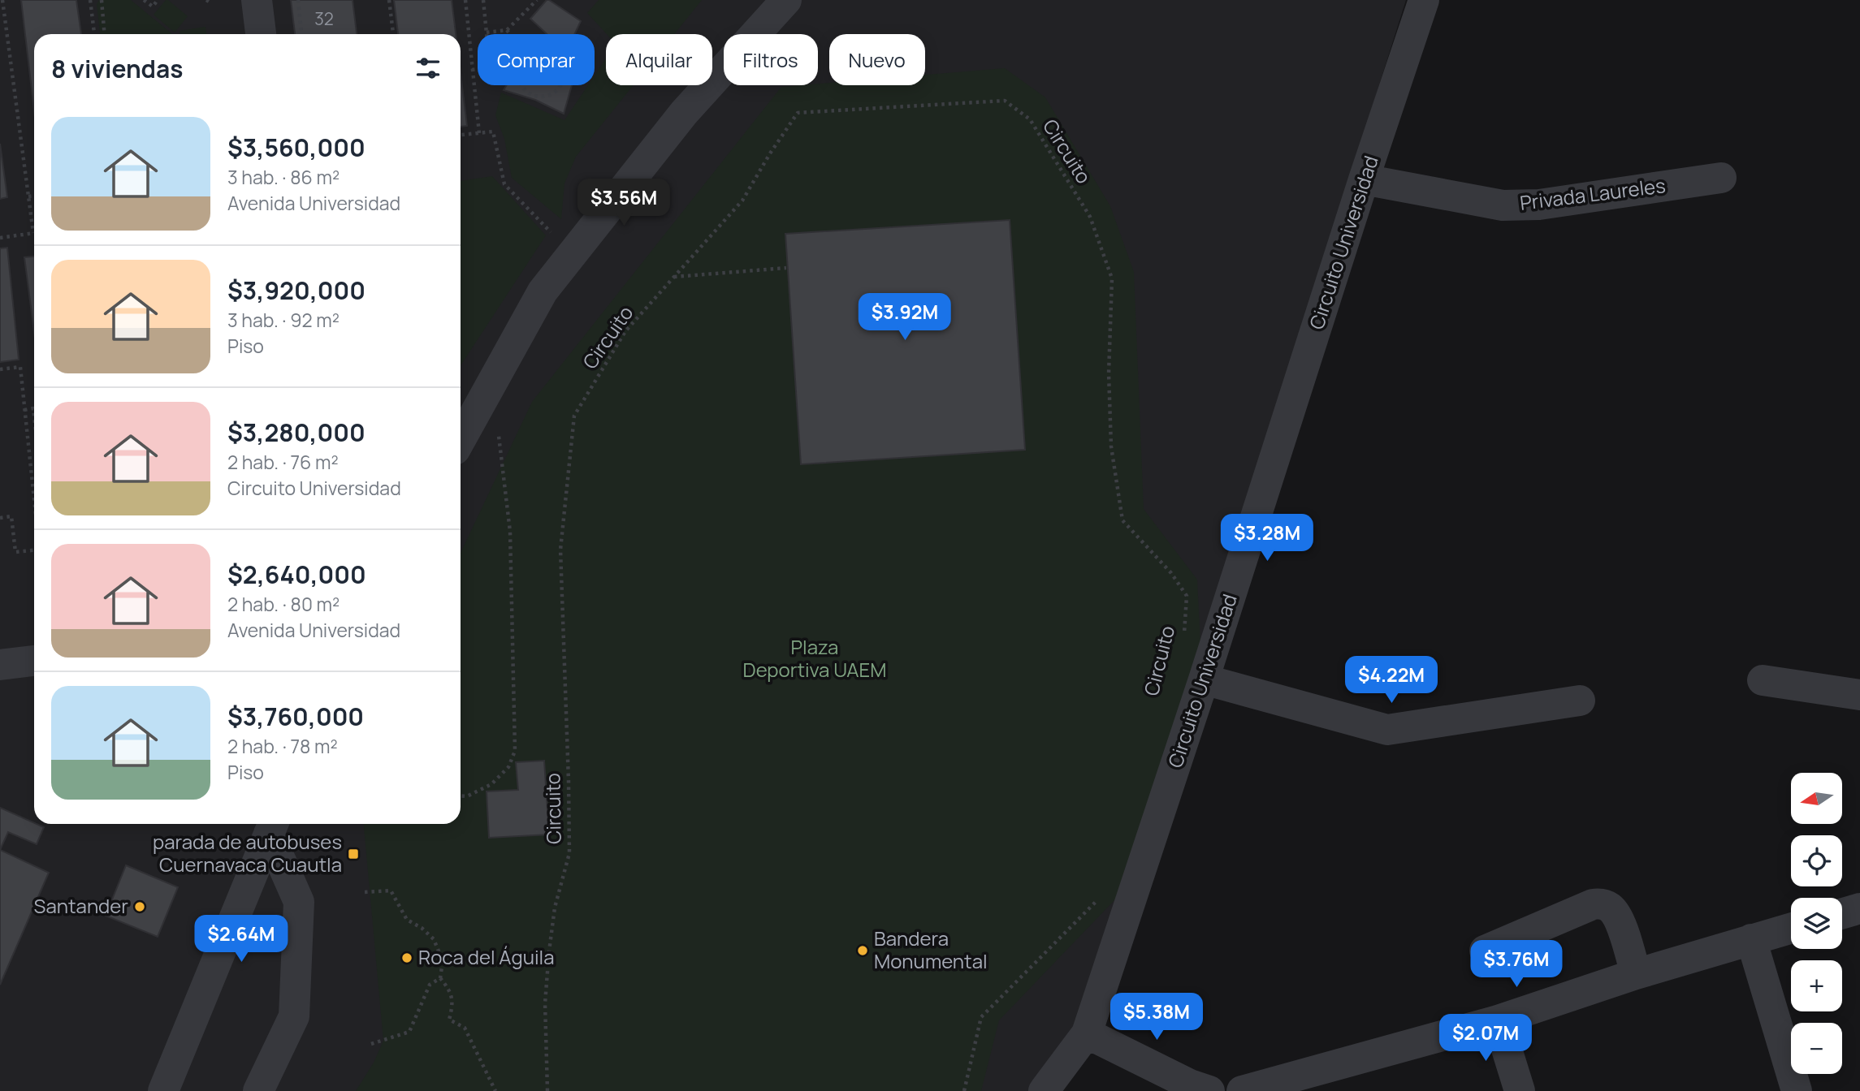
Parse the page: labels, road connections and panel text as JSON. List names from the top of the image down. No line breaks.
{"streets":{"street":["Privada Laureles","Circuito Universidad"],"path":["Circuito"]},"crossings":[["Privada Laureles","Circuito Universidad"]],"parks":["Plaza Deportiva UAEM"],"places":{"transit":["parada de autobuses Cuernavaca Cuautla"],"other":["Santander","Bandera Monumental","Roca del Águila"]},"house_numbers":["32"],"north":"left","page":{"chip":["Comprar","Alquilar","Filtros","Nuevo"],"heading":"8 viviendas","list":[{"name":"$3,560,000","note":"3 hab. · 86 m² · Avenida Universidad"},{"name":"$3,920,000","note":"3 hab. · 92 m² · Piso"},{"name":"$3,280,000","note":"2 hab. · 76 m² · Circuito Universidad"},{"name":"$2,640,000","note":"2 hab. · 80 m² · Avenida Universidad"},{"name":"$3,760,000","note":"2 hab. · 78 m² · Piso"}],"price":["$3.56M","$3.92M","$3.28M","$4.22M","$2.64M","$3.76M","$5.38M","$2.07M"],"map_buttons":["+","−"]}}
